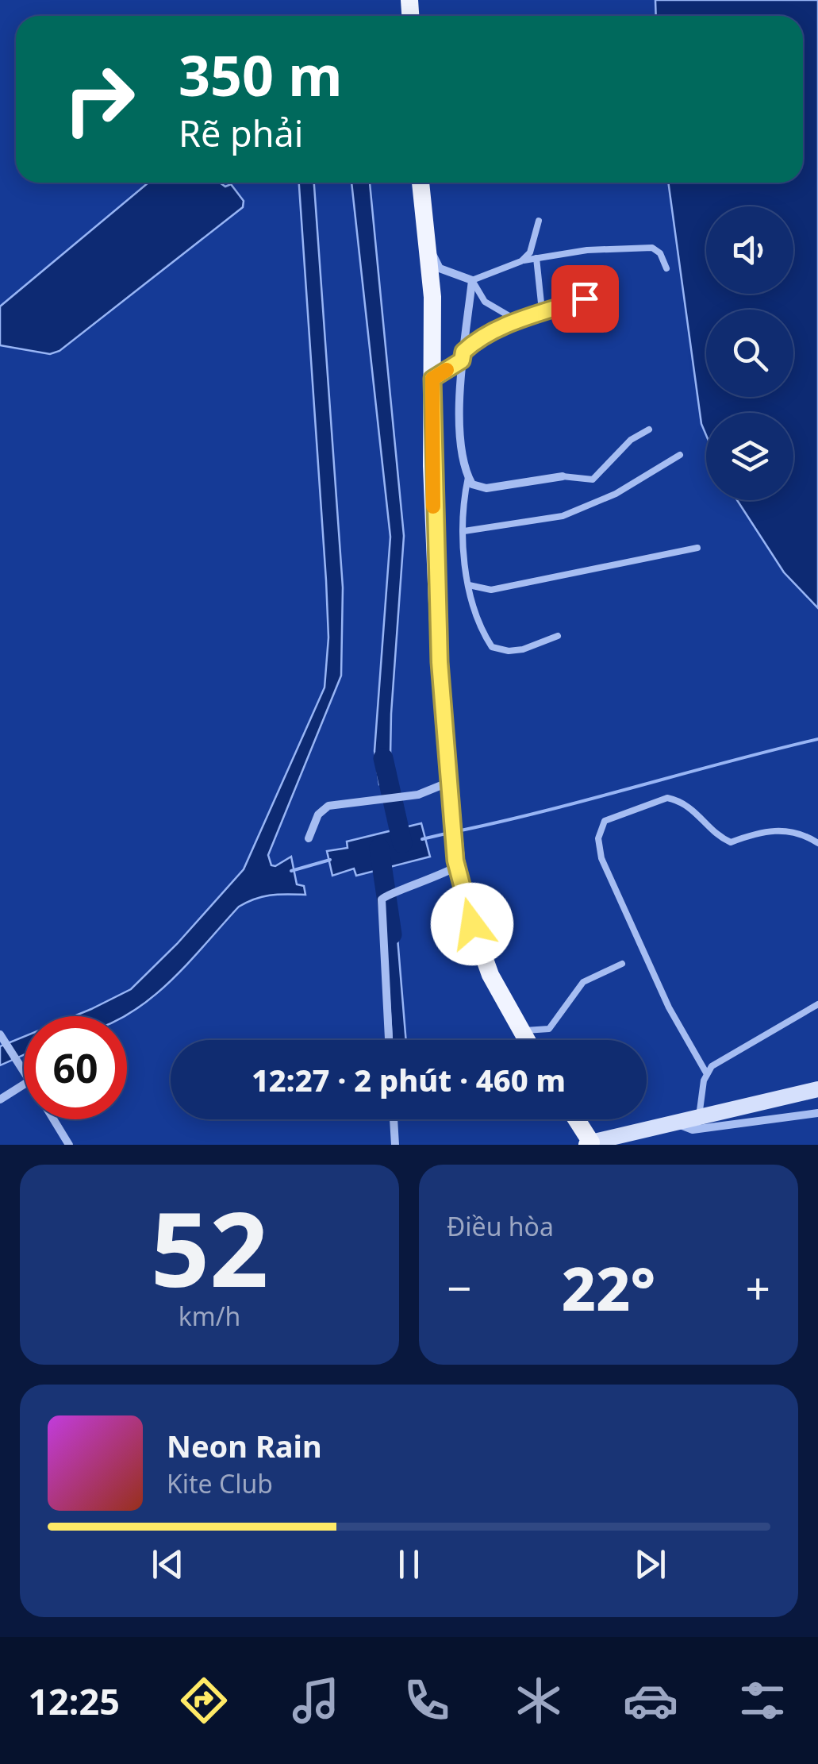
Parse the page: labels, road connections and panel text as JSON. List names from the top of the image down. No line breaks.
{"page":{"turn":["350 m","Rẽ phải"],"limit":"60","trip":"12:27 · 2 phút · 460 m","tile":[["52","km/h"],"Điều hòa"],"heat":["−","22°","+"],"song":["Neon Rain","Kite Club"],"tabs":"12:25"}}
